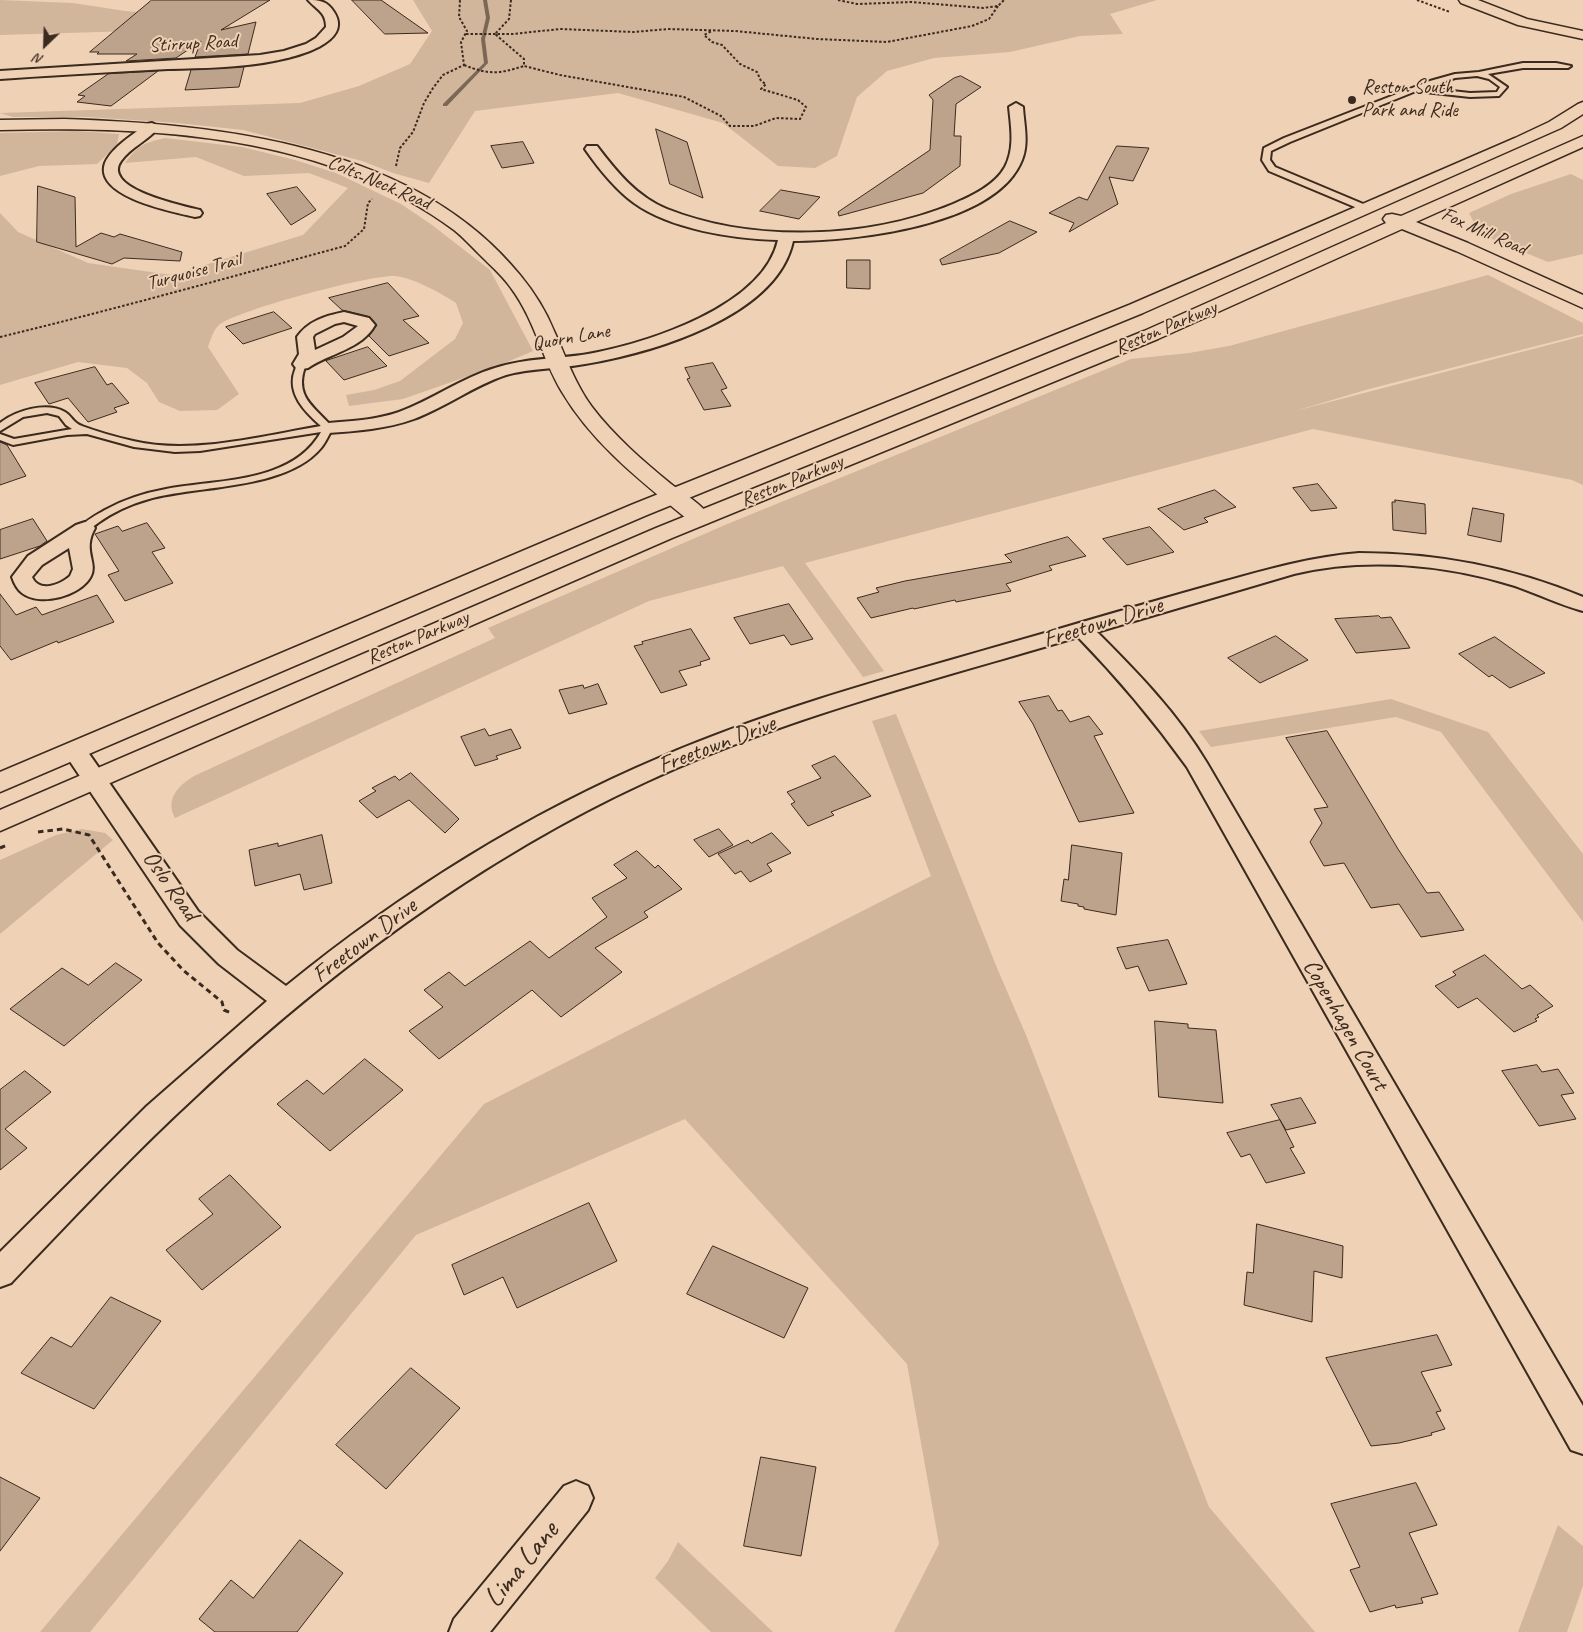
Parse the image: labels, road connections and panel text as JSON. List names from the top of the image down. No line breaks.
{"streets":{"main road":["Colts Neck Road","Fox Mill Road","Reston Parkway"],"street":["Stirrup Road","Quorn Lane","Freetown Drive","Oslo Road","Copenhagen Court","Lima Lane"],"path":["Turquoise Trail"]},"crossings":[["Colts Neck Road","Reston Parkway"],["Colts Neck Road","Quorn Lane"],["Fox Mill Road","Reston Parkway"],["Reston Parkway","Oslo Road"],["Freetown Drive","Oslo Road"],["Freetown Drive","Copenhagen Court"]],"places":["Reston South Park and Ride"],"north":"bottom left"}
